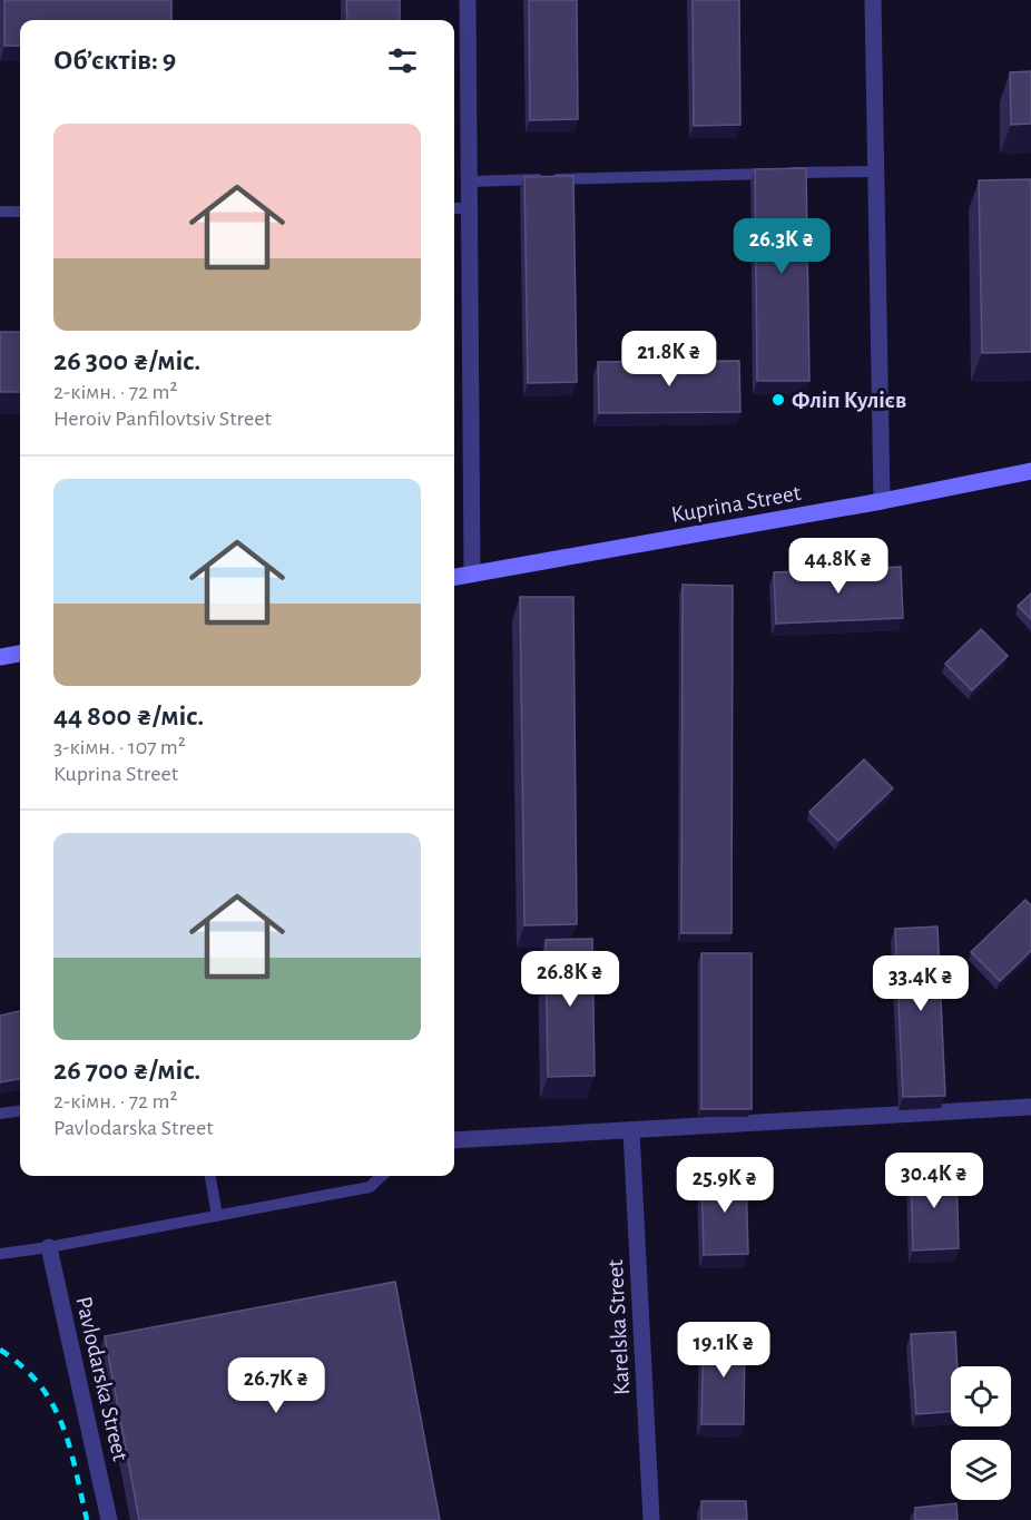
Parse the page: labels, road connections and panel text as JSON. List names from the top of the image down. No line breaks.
{"streets":{"main road":["Kuprina Street"],"street":["Karelska Street","Pavlodarska Street"]},"places":["Фліп Кулієв"],"page":{"heading":"Об’єктів: 9","list":[{"name":"26 300 ₴/міс.","note":"2-кімн. · 72 m² · Heroiv Panfilovtsiv Street"},{"name":"44 800 ₴/міс.","note":"3-кімн. · 107 m² · Kuprina Street"},{"name":"26 700 ₴/міс.","note":"2-кімн. · 72 m² · Pavlodarska Street"}],"price":["26.3K ₴","21.8K ₴","44.8K ₴","26.8K ₴","33.4K ₴","30.4K ₴","25.9K ₴","19.1K ₴","26.7K ₴"]}}
